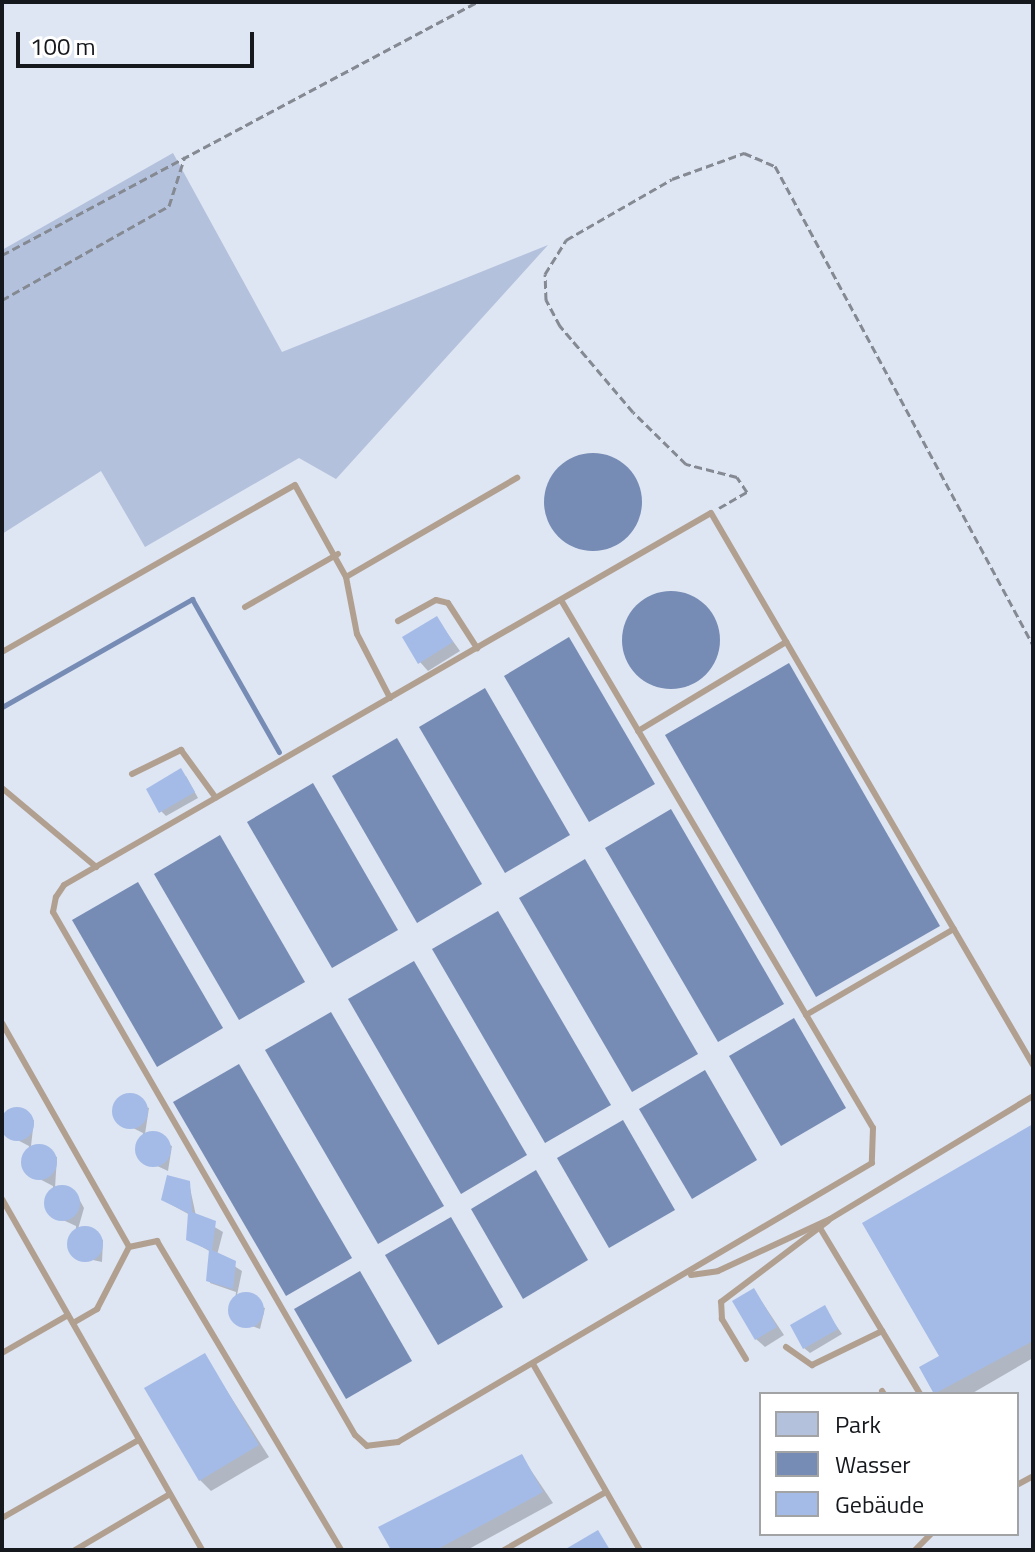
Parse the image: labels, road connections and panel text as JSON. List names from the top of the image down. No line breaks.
{"legend":["Park","Wasser","Gebäude"],"scale_bar":"100 m"}
